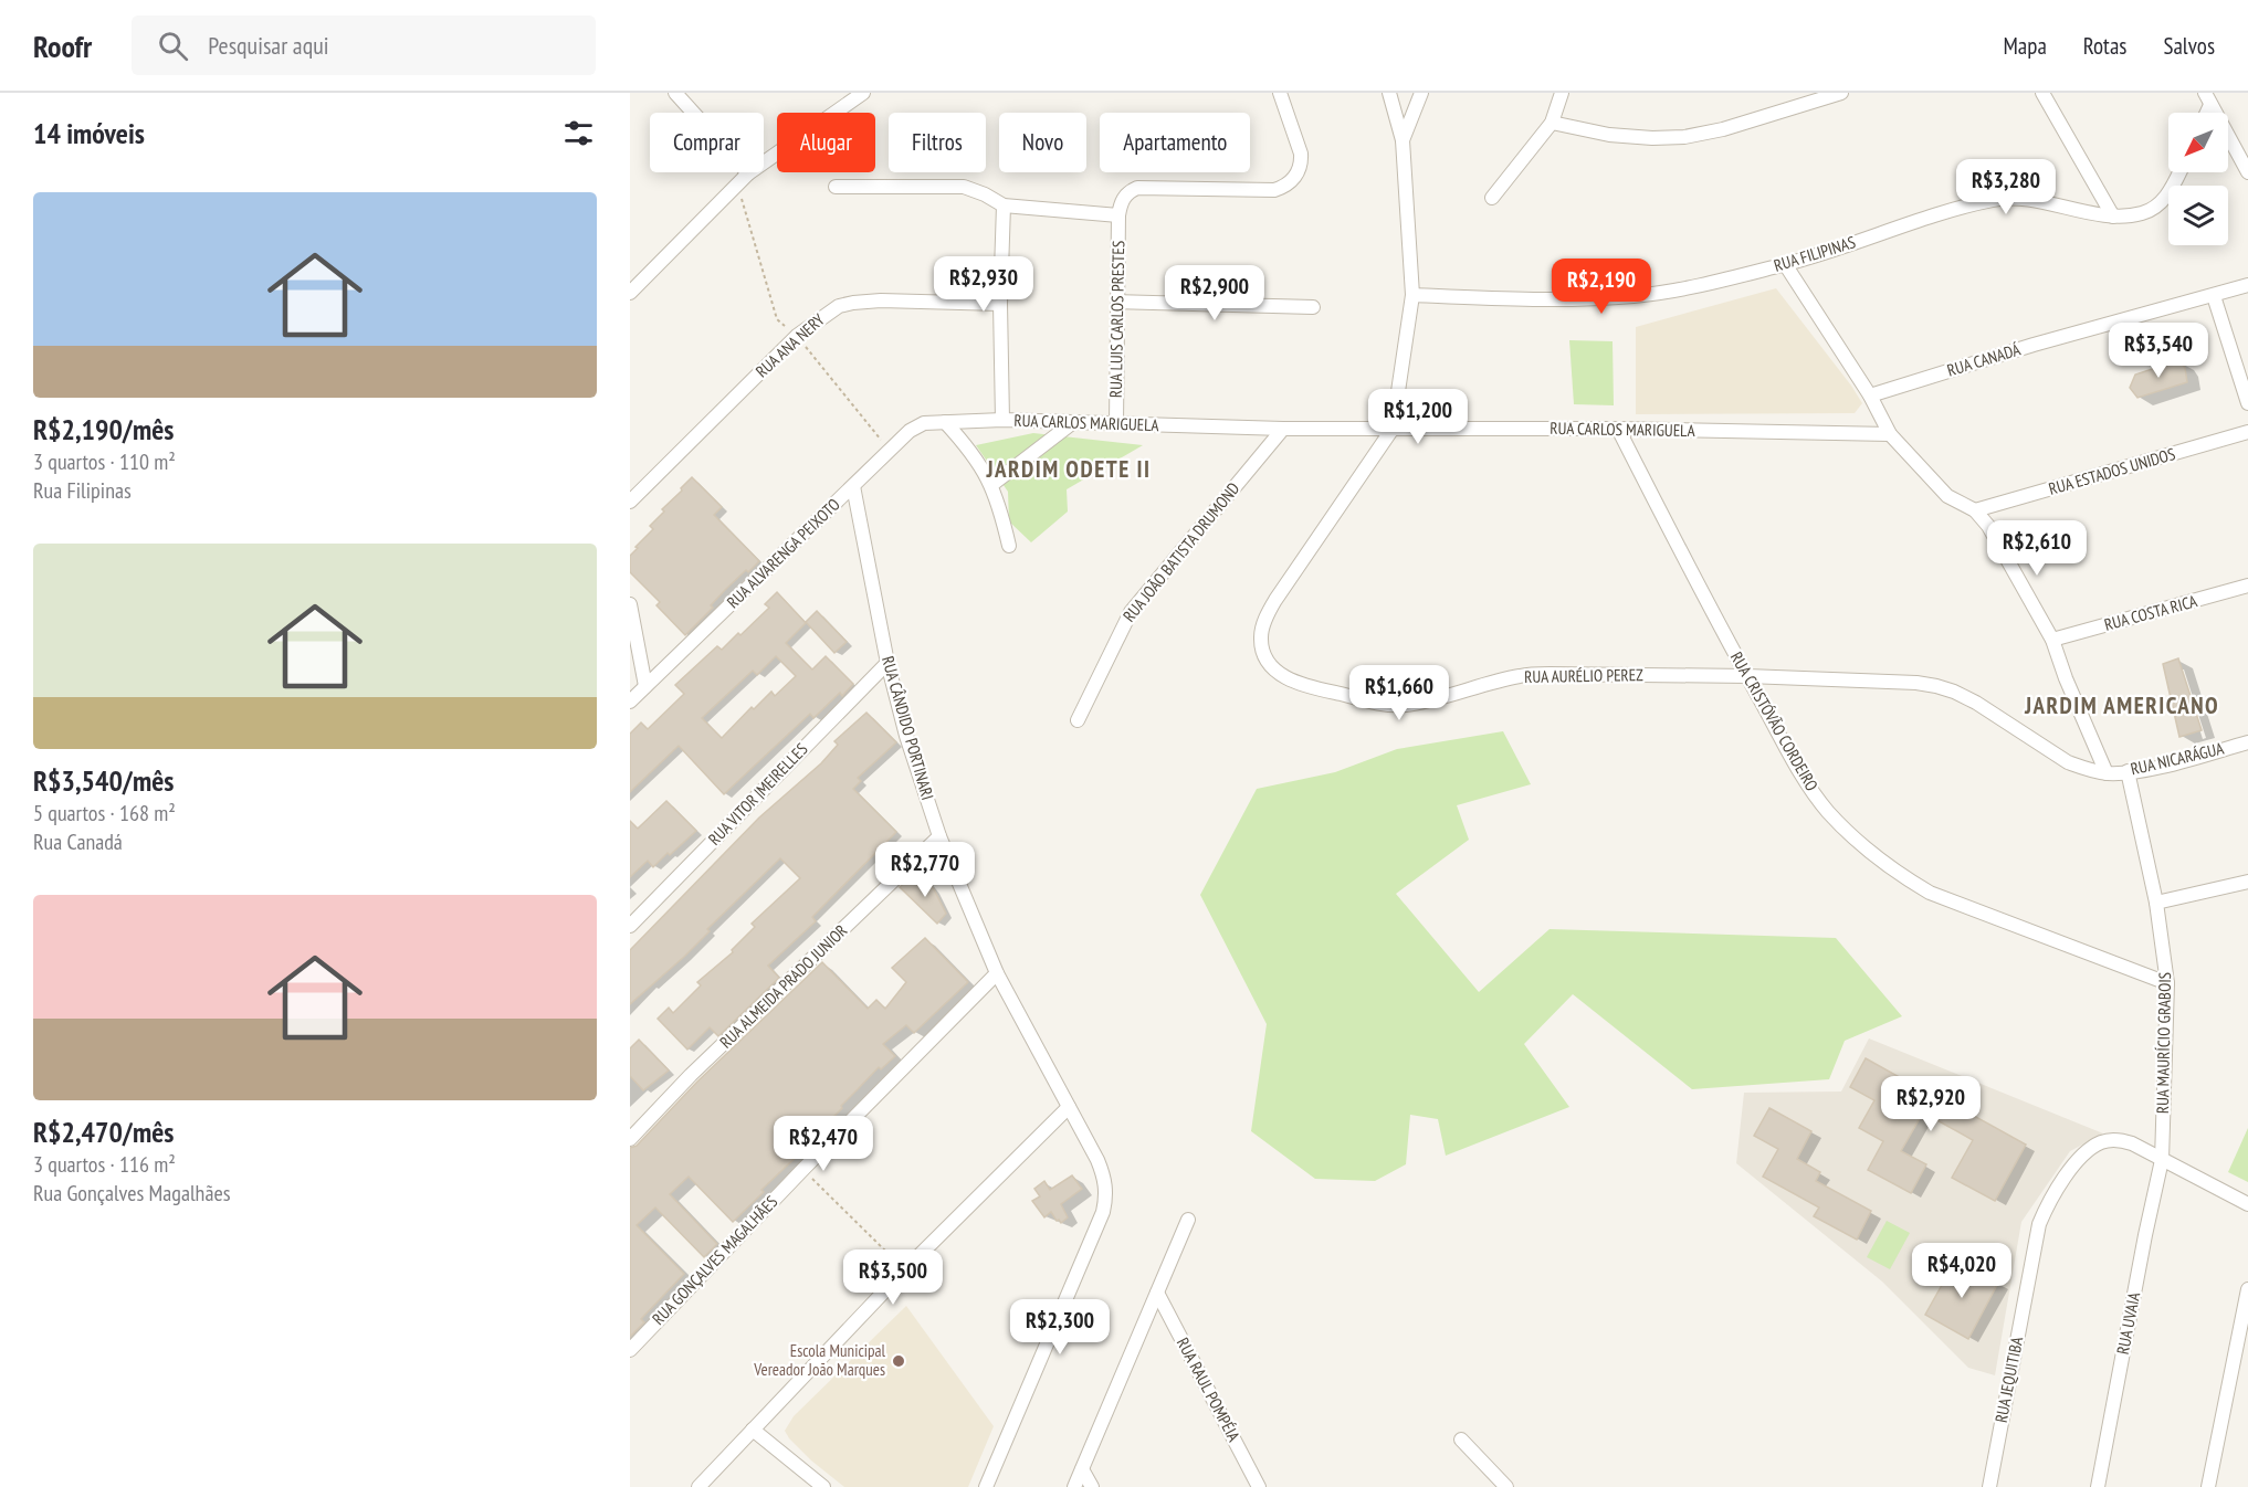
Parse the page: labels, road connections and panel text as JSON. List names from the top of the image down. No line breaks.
{"streets":{"street":["RUA FILIPINAS","RUA LUIS CARLOS PRESTES","RUA ANA NERY","RUA CANADÁ","RUA CARLOS MARIGUELA","RUA ESTADOS UNIDOS","RUA JOÃO BATISTA DRUMOND","RUA ALVARENGA PEIXOTO","RUA COSTA RICA","RUA AURÉLIO PEREZ","RUA CRISTÓVÃO CORDEIRO","RUA CÂNDIDO PORTINARI","RUA NICARÁGUA","RUA VITOR |MEIRELLES","RUA ALMEIDA PRADO JUNIOR","RUA MAURÍCIO GRABOIS","RUA GONÇALVES MAGALHÃES","RUA UVAIA","RUA JEQUITIBA","RUA RAUL POMPÉIA"]},"crossings":[["RUA FILIPINAS","RUA AURÉLIO PEREZ"],["RUA LUIS CARLOS PRESTES","RUA CARLOS MARIGUELA"],["RUA CARLOS MARIGUELA","RUA JOÃO BATISTA DRUMOND"],["RUA CARLOS MARIGUELA","RUA ALVARENGA PEIXOTO"],["RUA CARLOS MARIGUELA","RUA AURÉLIO PEREZ"],["RUA CARLOS MARIGUELA","RUA CRISTÓVÃO CORDEIRO"],["RUA ALVARENGA PEIXOTO","RUA CÂNDIDO PORTINARI"],["RUA AURÉLIO PEREZ","RUA CRISTÓVÃO CORDEIRO"],["RUA AURÉLIO PEREZ","RUA NICARÁGUA"],["RUA CRISTÓVÃO CORDEIRO","RUA MAURÍCIO GRABOIS"],["RUA CÂNDIDO PORTINARI","RUA VITOR |MEIRELLES"],["RUA CÂNDIDO PORTINARI","RUA ALMEIDA PRADO JUNIOR"],["RUA CÂNDIDO PORTINARI","RUA GONÇALVES MAGALHÃES"],["RUA NICARÁGUA","RUA MAURÍCIO GRABOIS"],["RUA MAURÍCIO GRABOIS","RUA UVAIA"],["RUA MAURÍCIO GRABOIS","RUA JEQUITIBA"],["RUA UVAIA","RUA JEQUITIBA"]],"districts":["JARDIM ODETE II","JARDIM AMERICANO"],"places":["Escola Municipal Vereador João Marques"],"north":"bottom left","page":{"header":"Roofr","search":"Pesquisar aqui","nav":["Mapa","Rotas","Salvos"],"heading":"14 imóveis","chip":["Comprar","Alugar","Filtros","Novo","Apartamento"],"price":["R$3,280","R$2,930","R$2,190","R$2,900","R$3,540","R$1,200","R$2,610","R$1,660","R$2,770","R$2,920","R$2,470","R$4,020","R$3,500","R$2,300"],"list":[{"name":"R$2,190/mês","note":"3 quartos · 110 m² · Rua Filipinas"},{"name":"R$3,540/mês","note":"5 quartos · 168 m² · Rua Canadá"},{"name":"R$2,470/mês","note":"3 quartos · 116 m² · Rua Gonçalves Magalhães"}]}}
